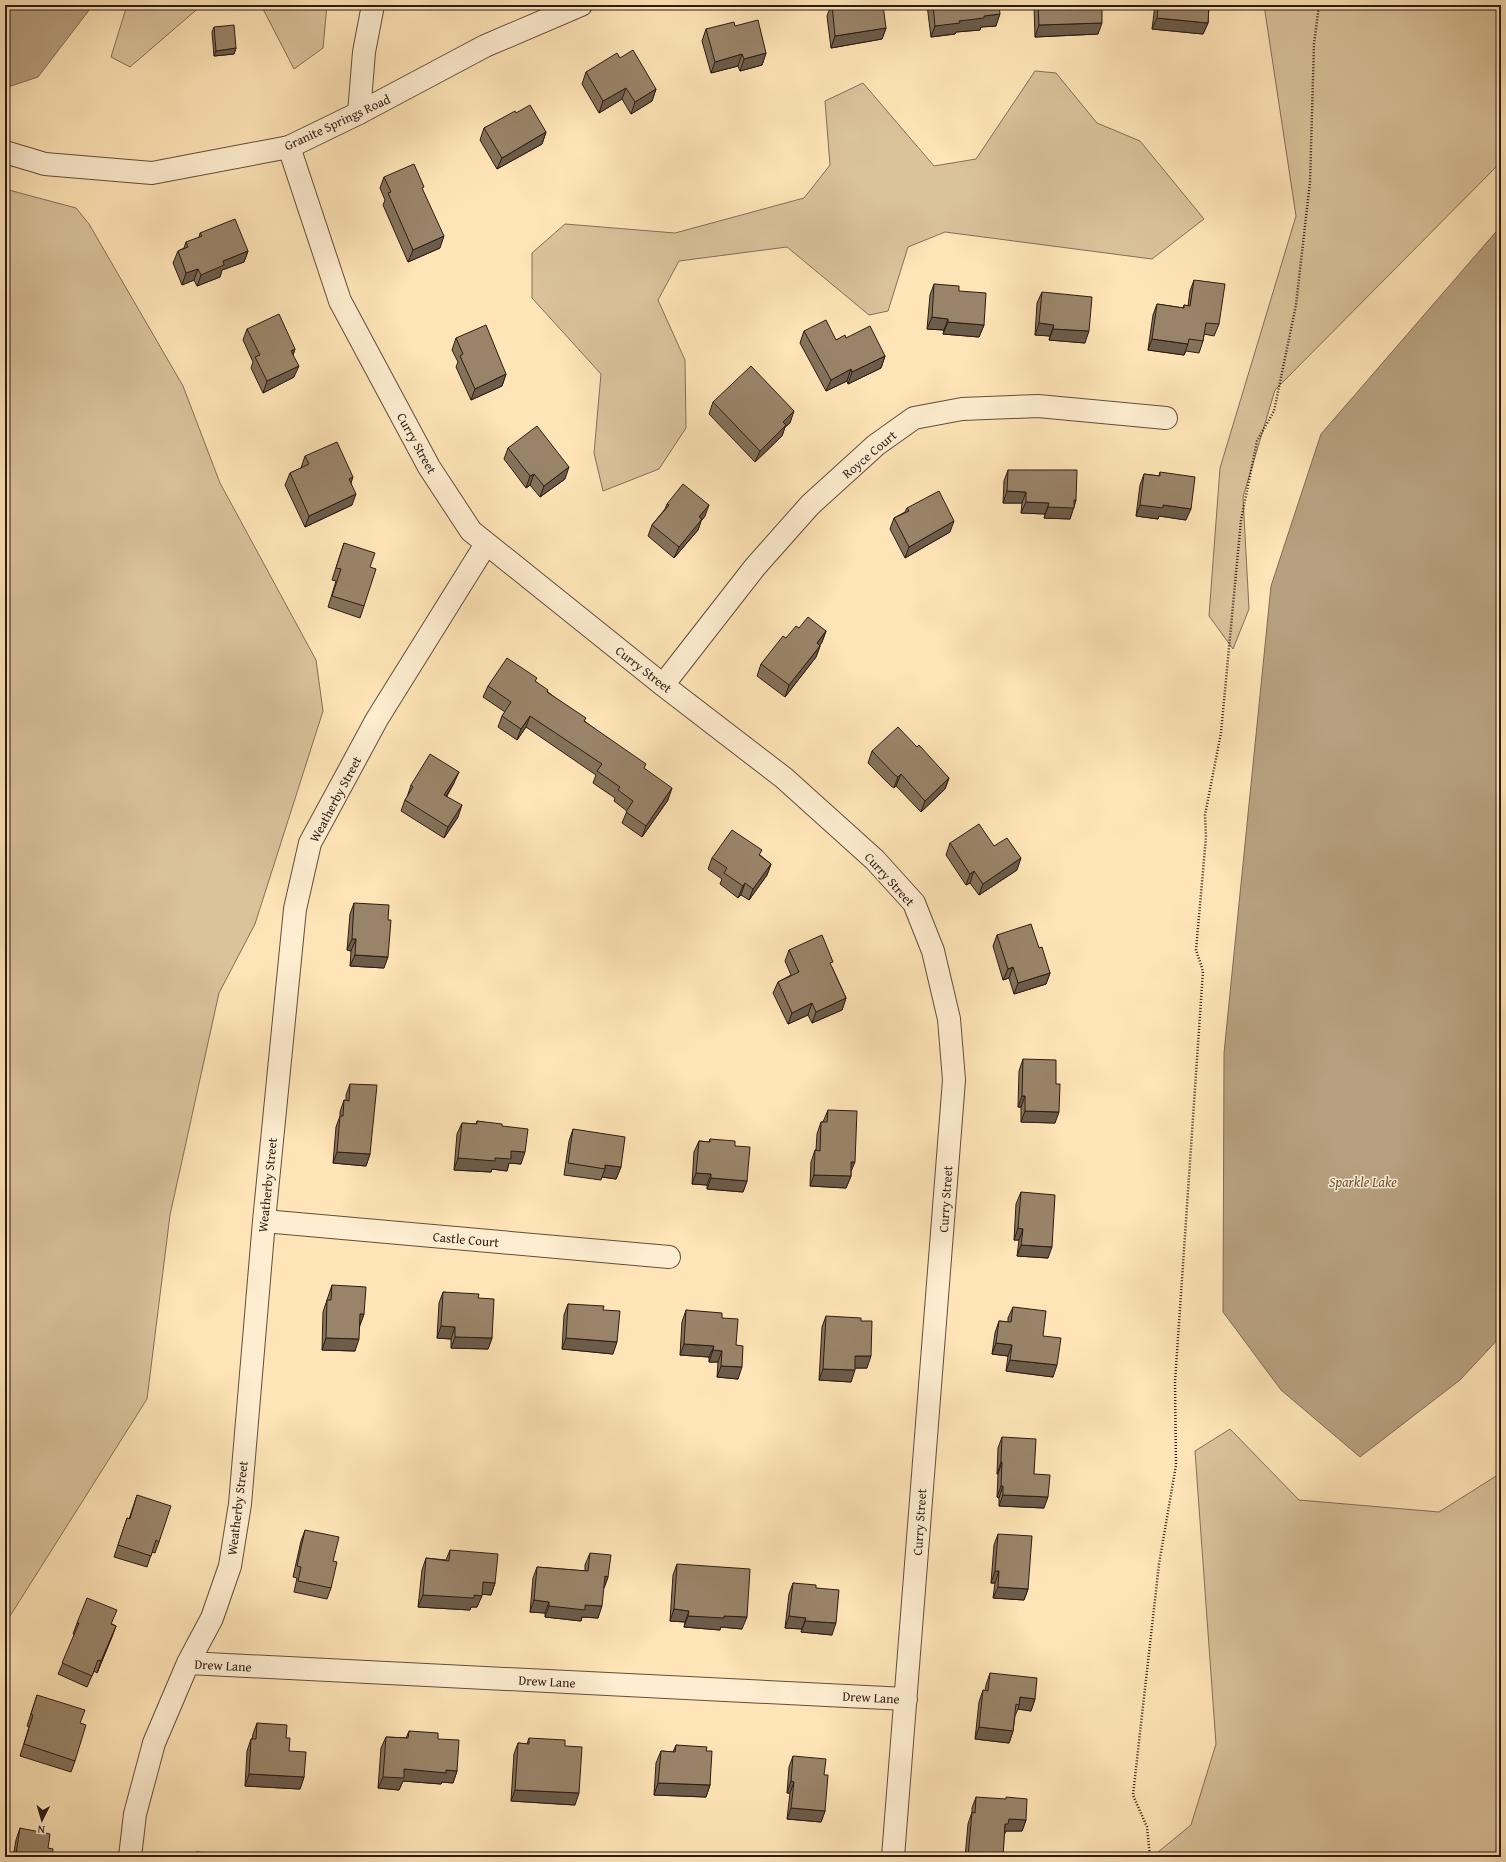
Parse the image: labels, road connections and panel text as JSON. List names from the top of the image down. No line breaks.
{"streets":{"street":["Granite Springs Road","Curry Street","Royce Court","Weatherby Street","Castle Court","Drew Lane"]},"crossings":[["Granite Springs Road","Curry Street"],["Curry Street","Royce Court"],["Curry Street","Weatherby Street"],["Curry Street","Drew Lane"],["Weatherby Street","Castle Court"],["Weatherby Street","Drew Lane"]],"water":["Sparkle Lake"],"north":"bottom"}
